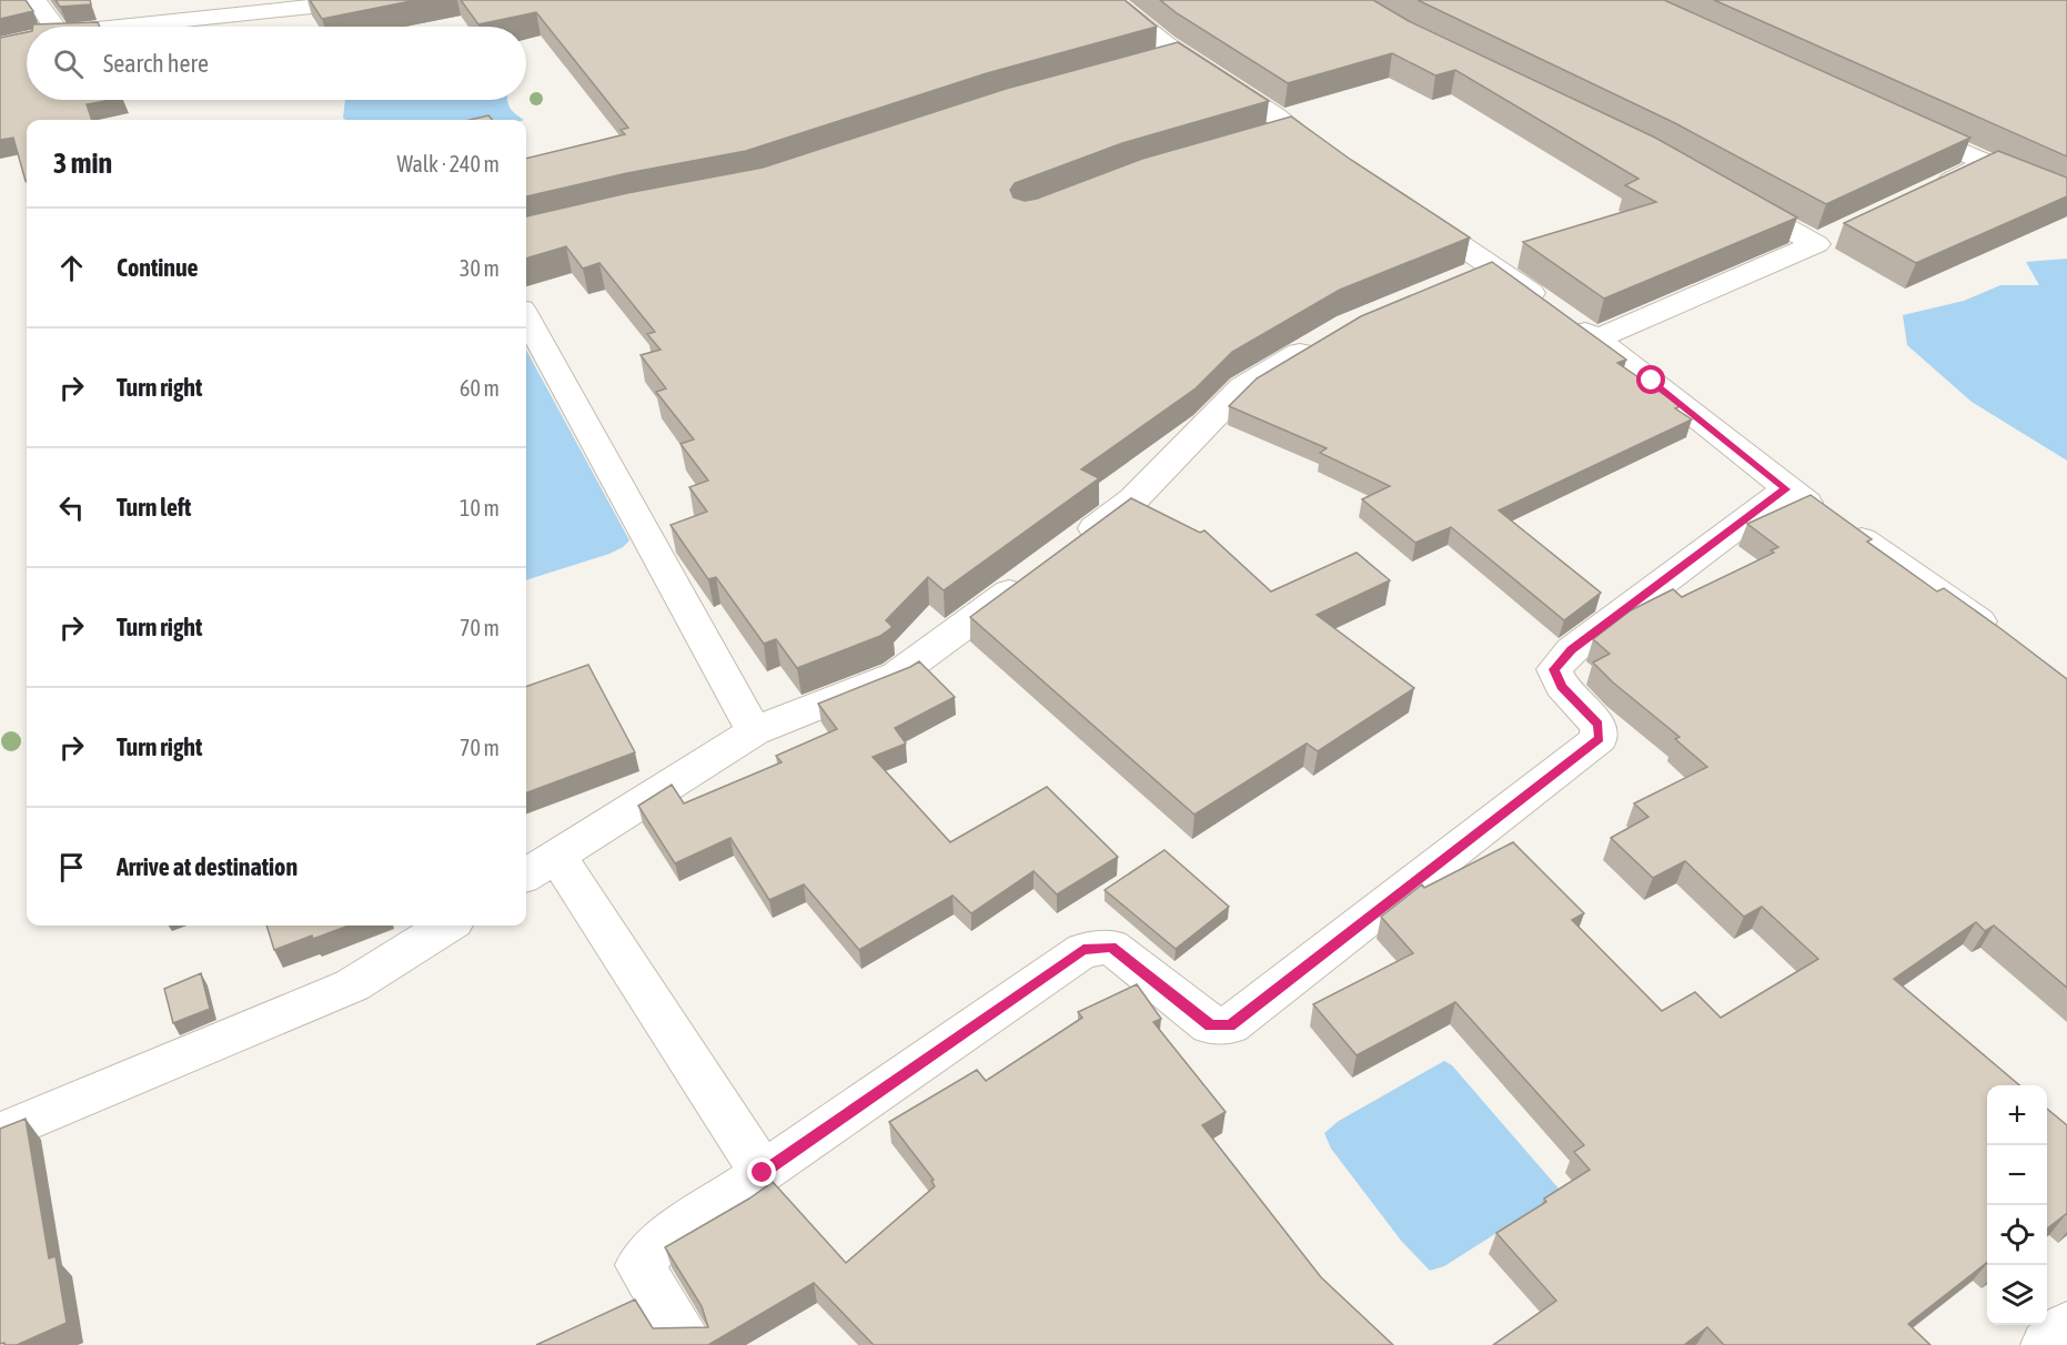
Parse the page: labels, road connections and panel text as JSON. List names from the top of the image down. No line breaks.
{"page":{"search":"Search here","heading":["3 min","Walk · 240 m"],"list":[["Continue","30 m"],["Turn right","60 m"],["Turn left","10 m"],["Turn right","70 m"],["Turn right","70 m"],"Arrive at destination"],"map_buttons":["+","−"]}}
